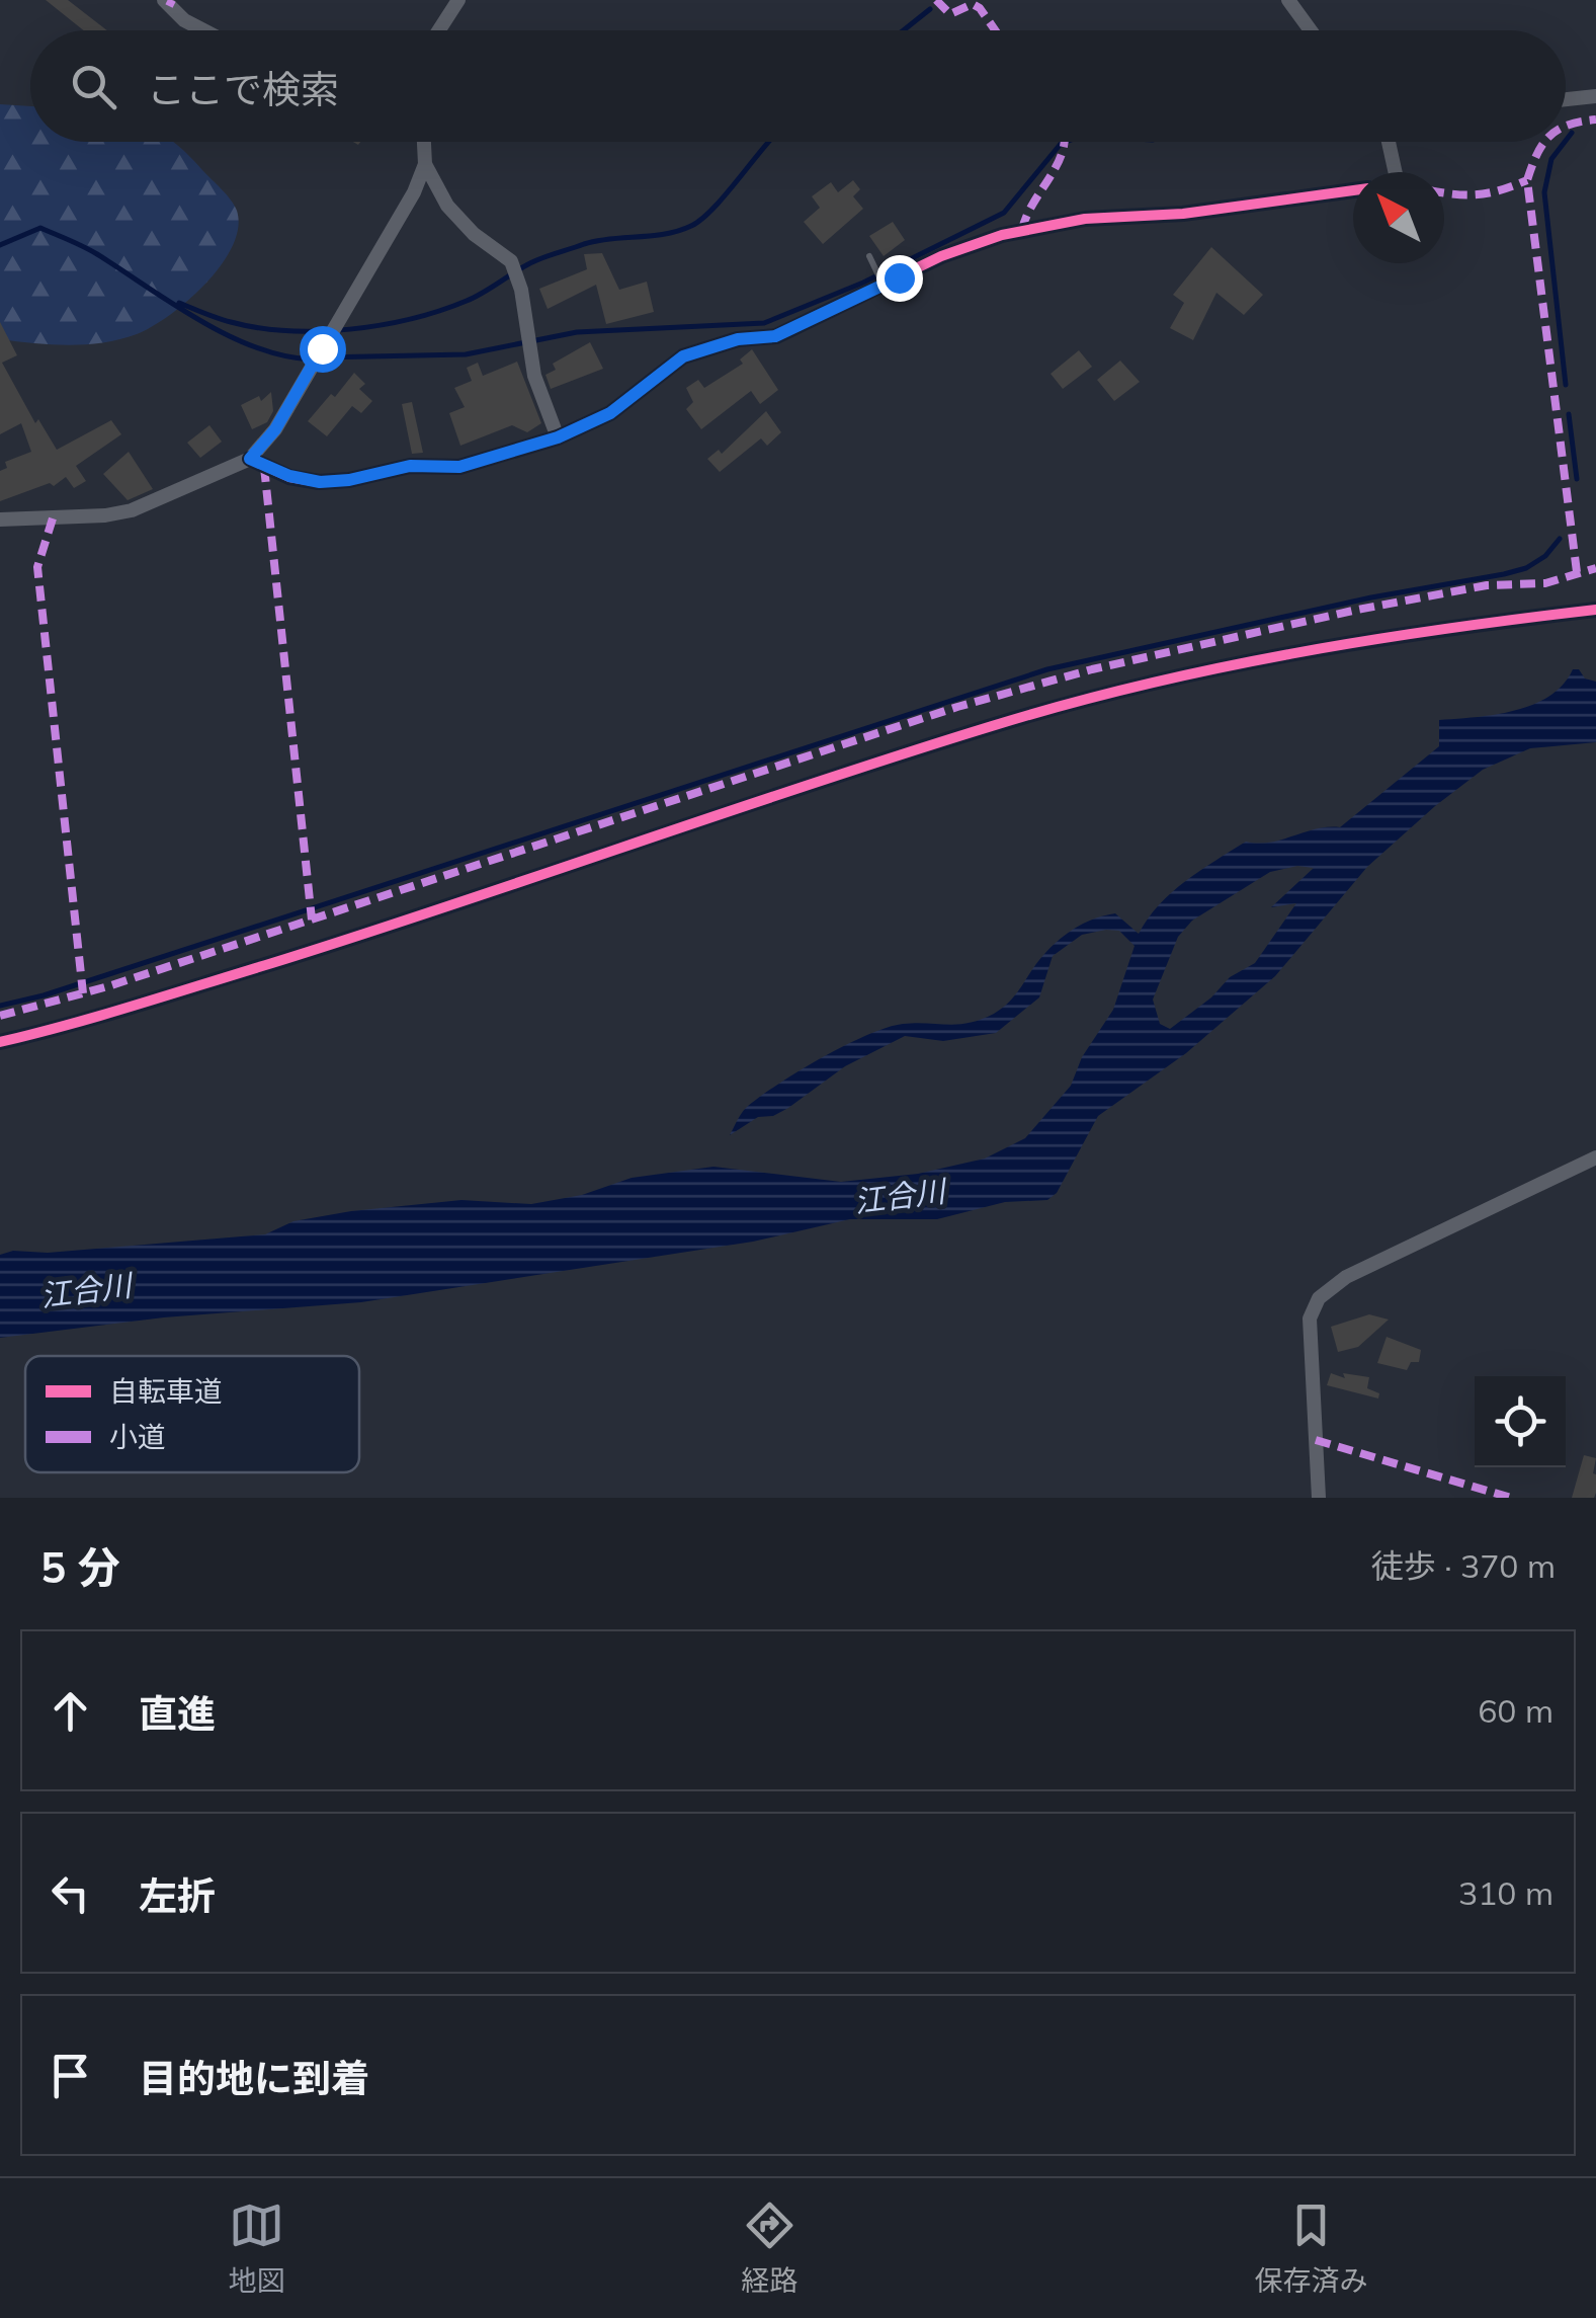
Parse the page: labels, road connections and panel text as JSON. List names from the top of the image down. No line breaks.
{"water":["江合川"],"legend":["自転車道","小道"],"north":"top left","page":{"search":"ここで検索","heading":["5 分","徒歩 · 370 m"],"list":[["直進","60 m"],["左折","310 m"],"目的地に到着"],"nav":["地図","経路","保存済み"]}}
